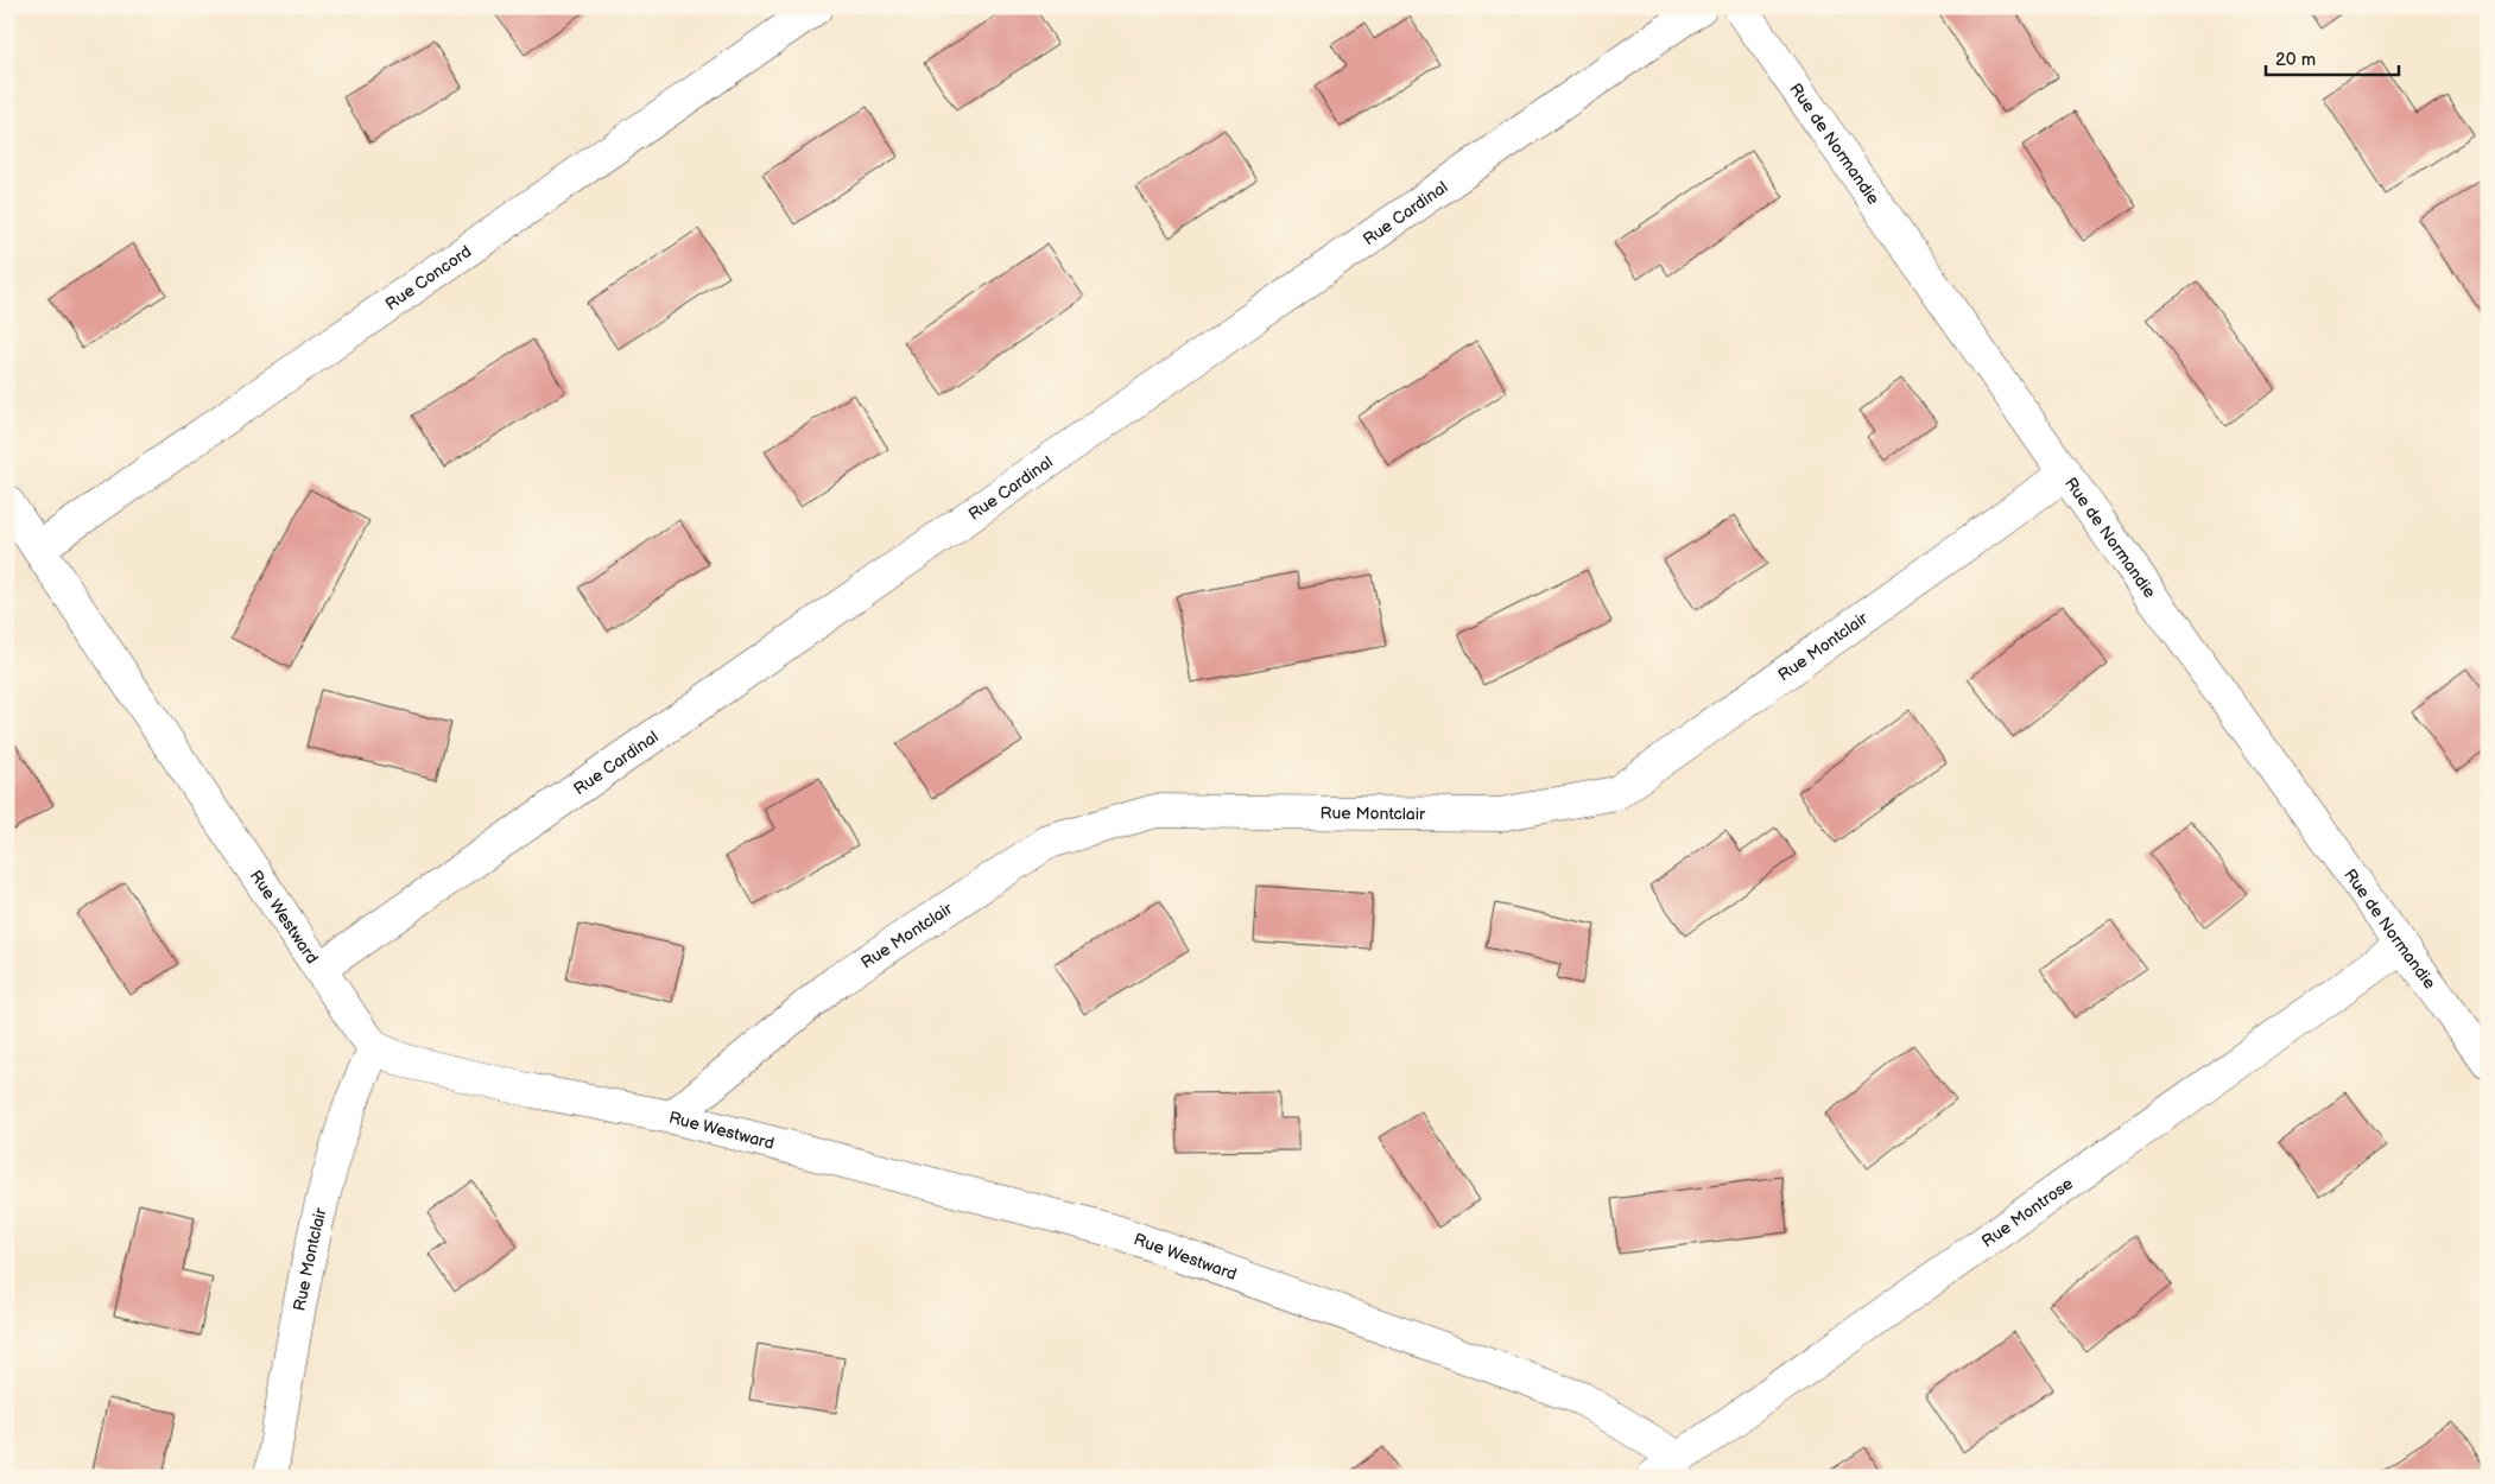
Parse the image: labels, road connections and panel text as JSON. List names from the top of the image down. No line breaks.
{"streets":{"street":["Rue de Normandie","Rue Cardinal","Rue Concord","Rue Montclair","Rue Westward","Rue Montrose"]},"crossings":[["Rue de Normandie","Rue Montclair"],["Rue de Normandie","Rue Montrose"],["Rue Cardinal","Rue Westward"],["Rue Concord","Rue Westward"],["Rue Montclair","Rue Westward"],["Rue Westward","Rue Montrose"]],"scale_bar":"20 m"}
